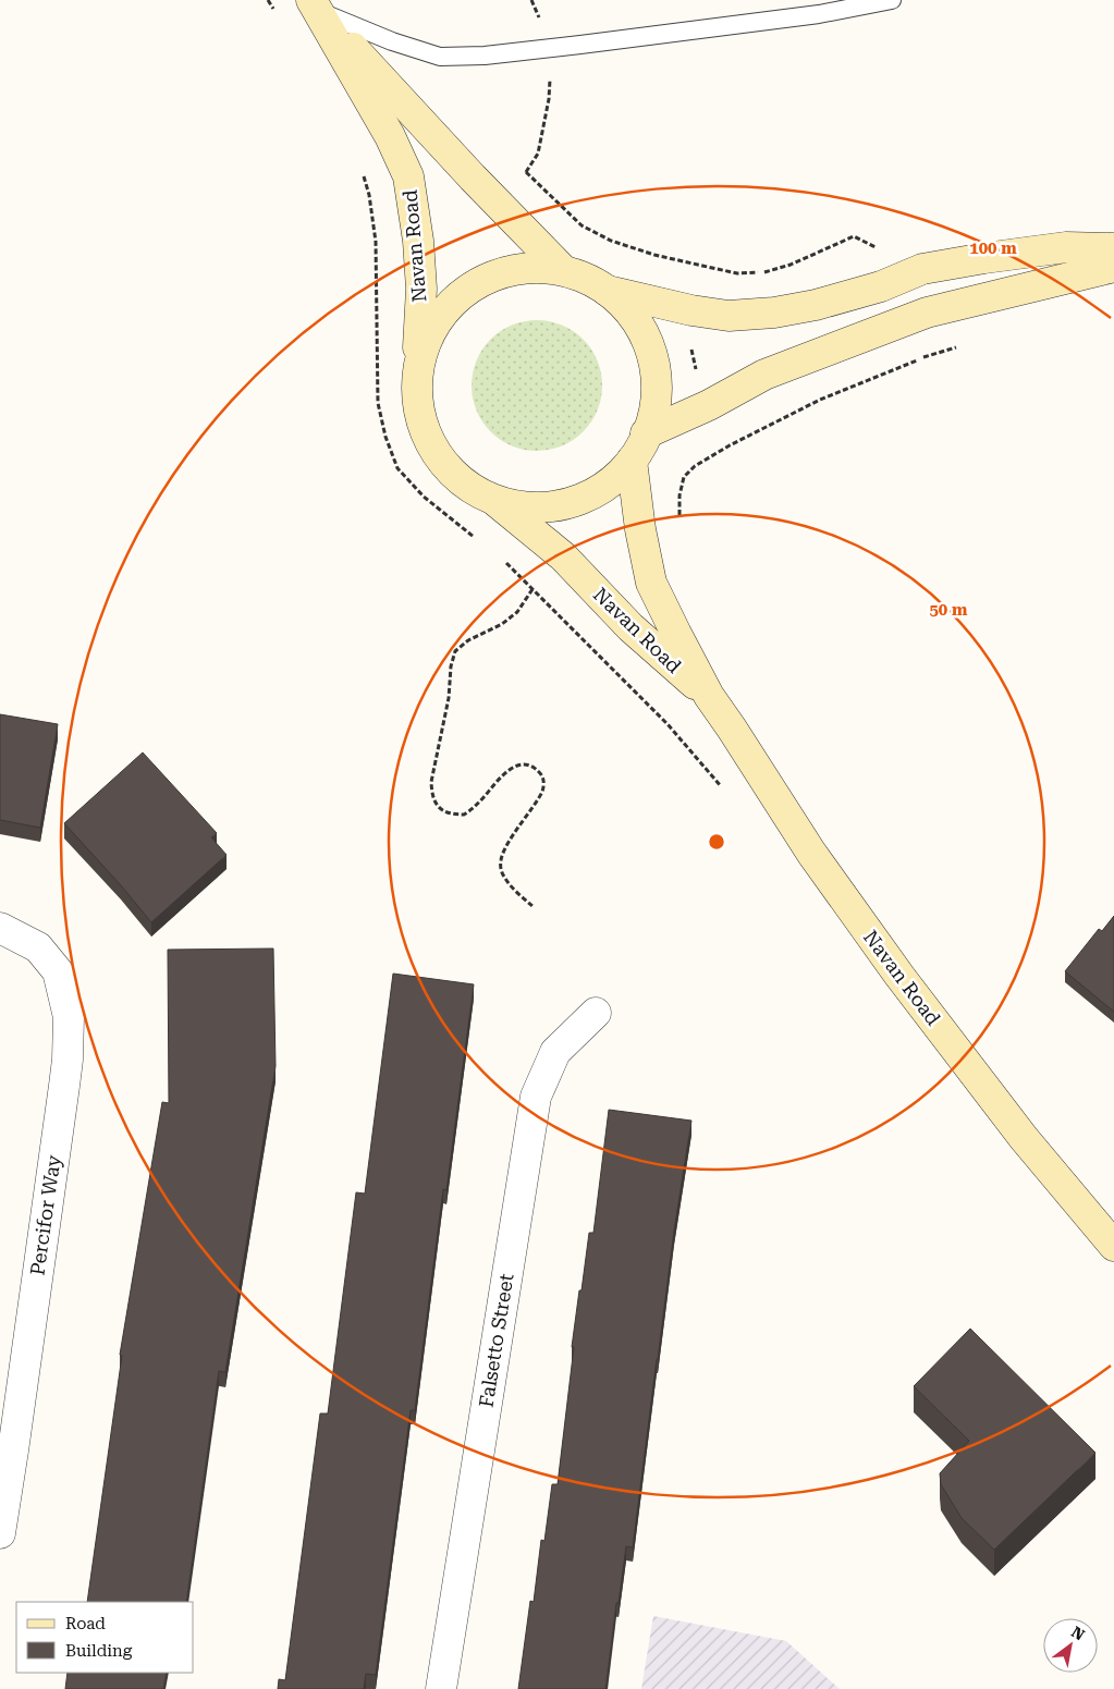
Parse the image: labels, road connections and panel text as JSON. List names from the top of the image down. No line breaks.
{"streets":{"main road":["Navan Road"],"street":["Percifor Way","Falsetto Street"]},"legend":["Road","Building"],"north":"top right","rings":["100 m","50 m"]}
